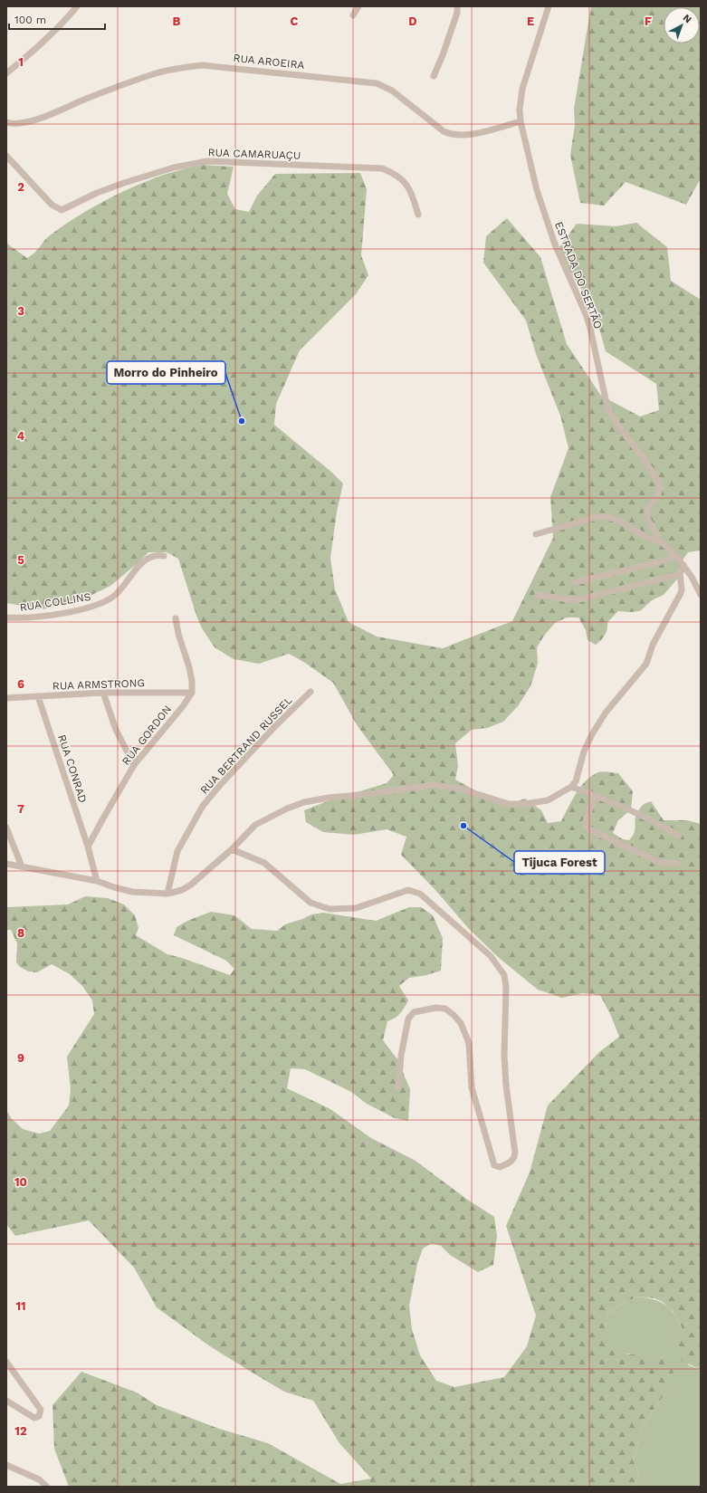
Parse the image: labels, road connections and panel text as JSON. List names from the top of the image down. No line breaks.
{"streets":{"street":["RUA AROEIRA","RUA CAMARUAÇU","ESTRADA DO SERTÃO","RUA COLLINS","RUA ARMSTRONG","RUA GORDON","RUA BERTRAND RUSSEL","RUA CONRAD"]},"crossings":[["RUA AROEIRA","ESTRADA DO SERTÃO"],["RUA ARMSTRONG","RUA GORDON"],["RUA ARMSTRONG","RUA CONRAD"],["RUA GORDON","RUA CONRAD"]],"places":["Morro do Pinheiro","Tijuca Forest"],"scale_bar":"100 m","north":"top right","grid":{"columns":["B","C","D","E","F"],"rows":["1","2","3","4","5","6","7","8","9","10","11","12"]}}
